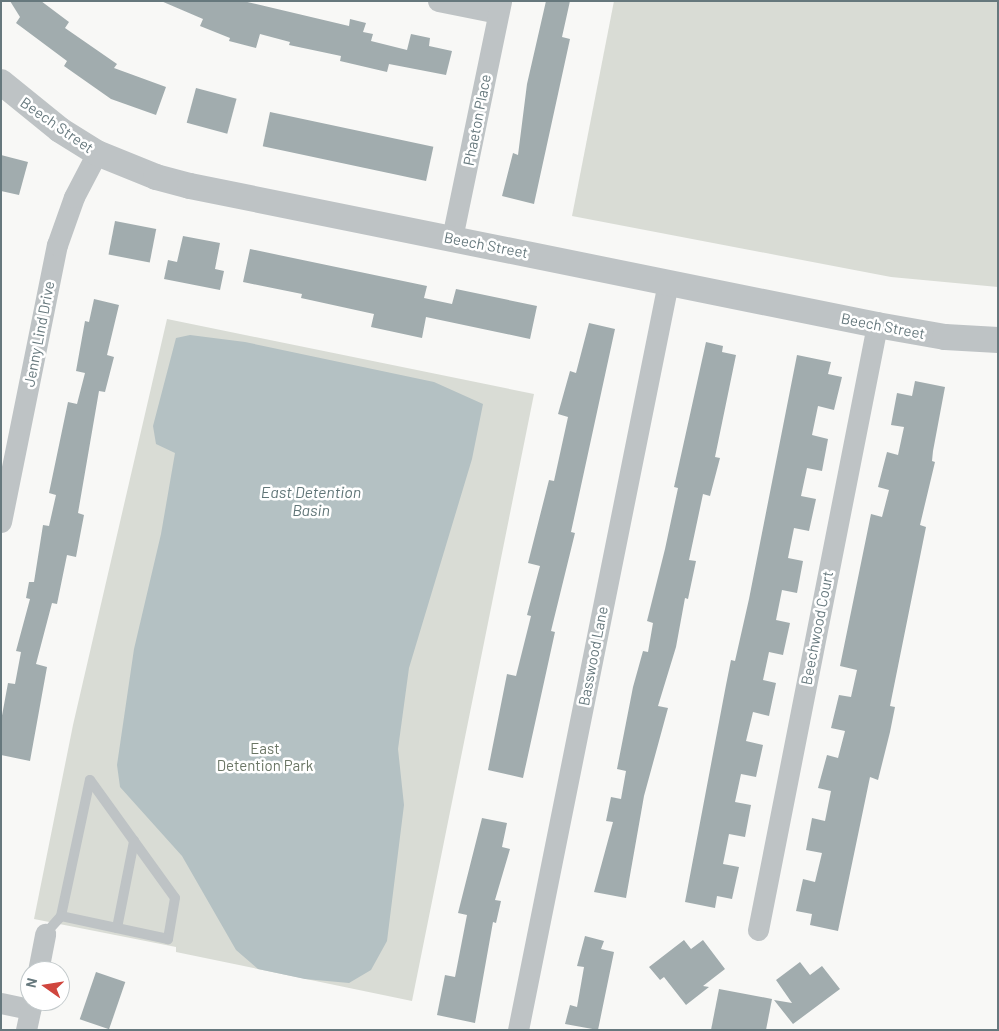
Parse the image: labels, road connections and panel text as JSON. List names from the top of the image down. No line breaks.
{"streets":{"street":["Phaeton Place","Beech Street","Jenny Lind Drive","Beechwood Court","Basswood Lane"]},"crossings":[["Phaeton Place","Beech Street"],["Beech Street","Jenny Lind Drive"],["Beech Street","Beechwood Court"],["Beech Street","Basswood Lane"]],"water":["East Detention Basin"],"parks":["East Detention Park"],"north":"left"}
